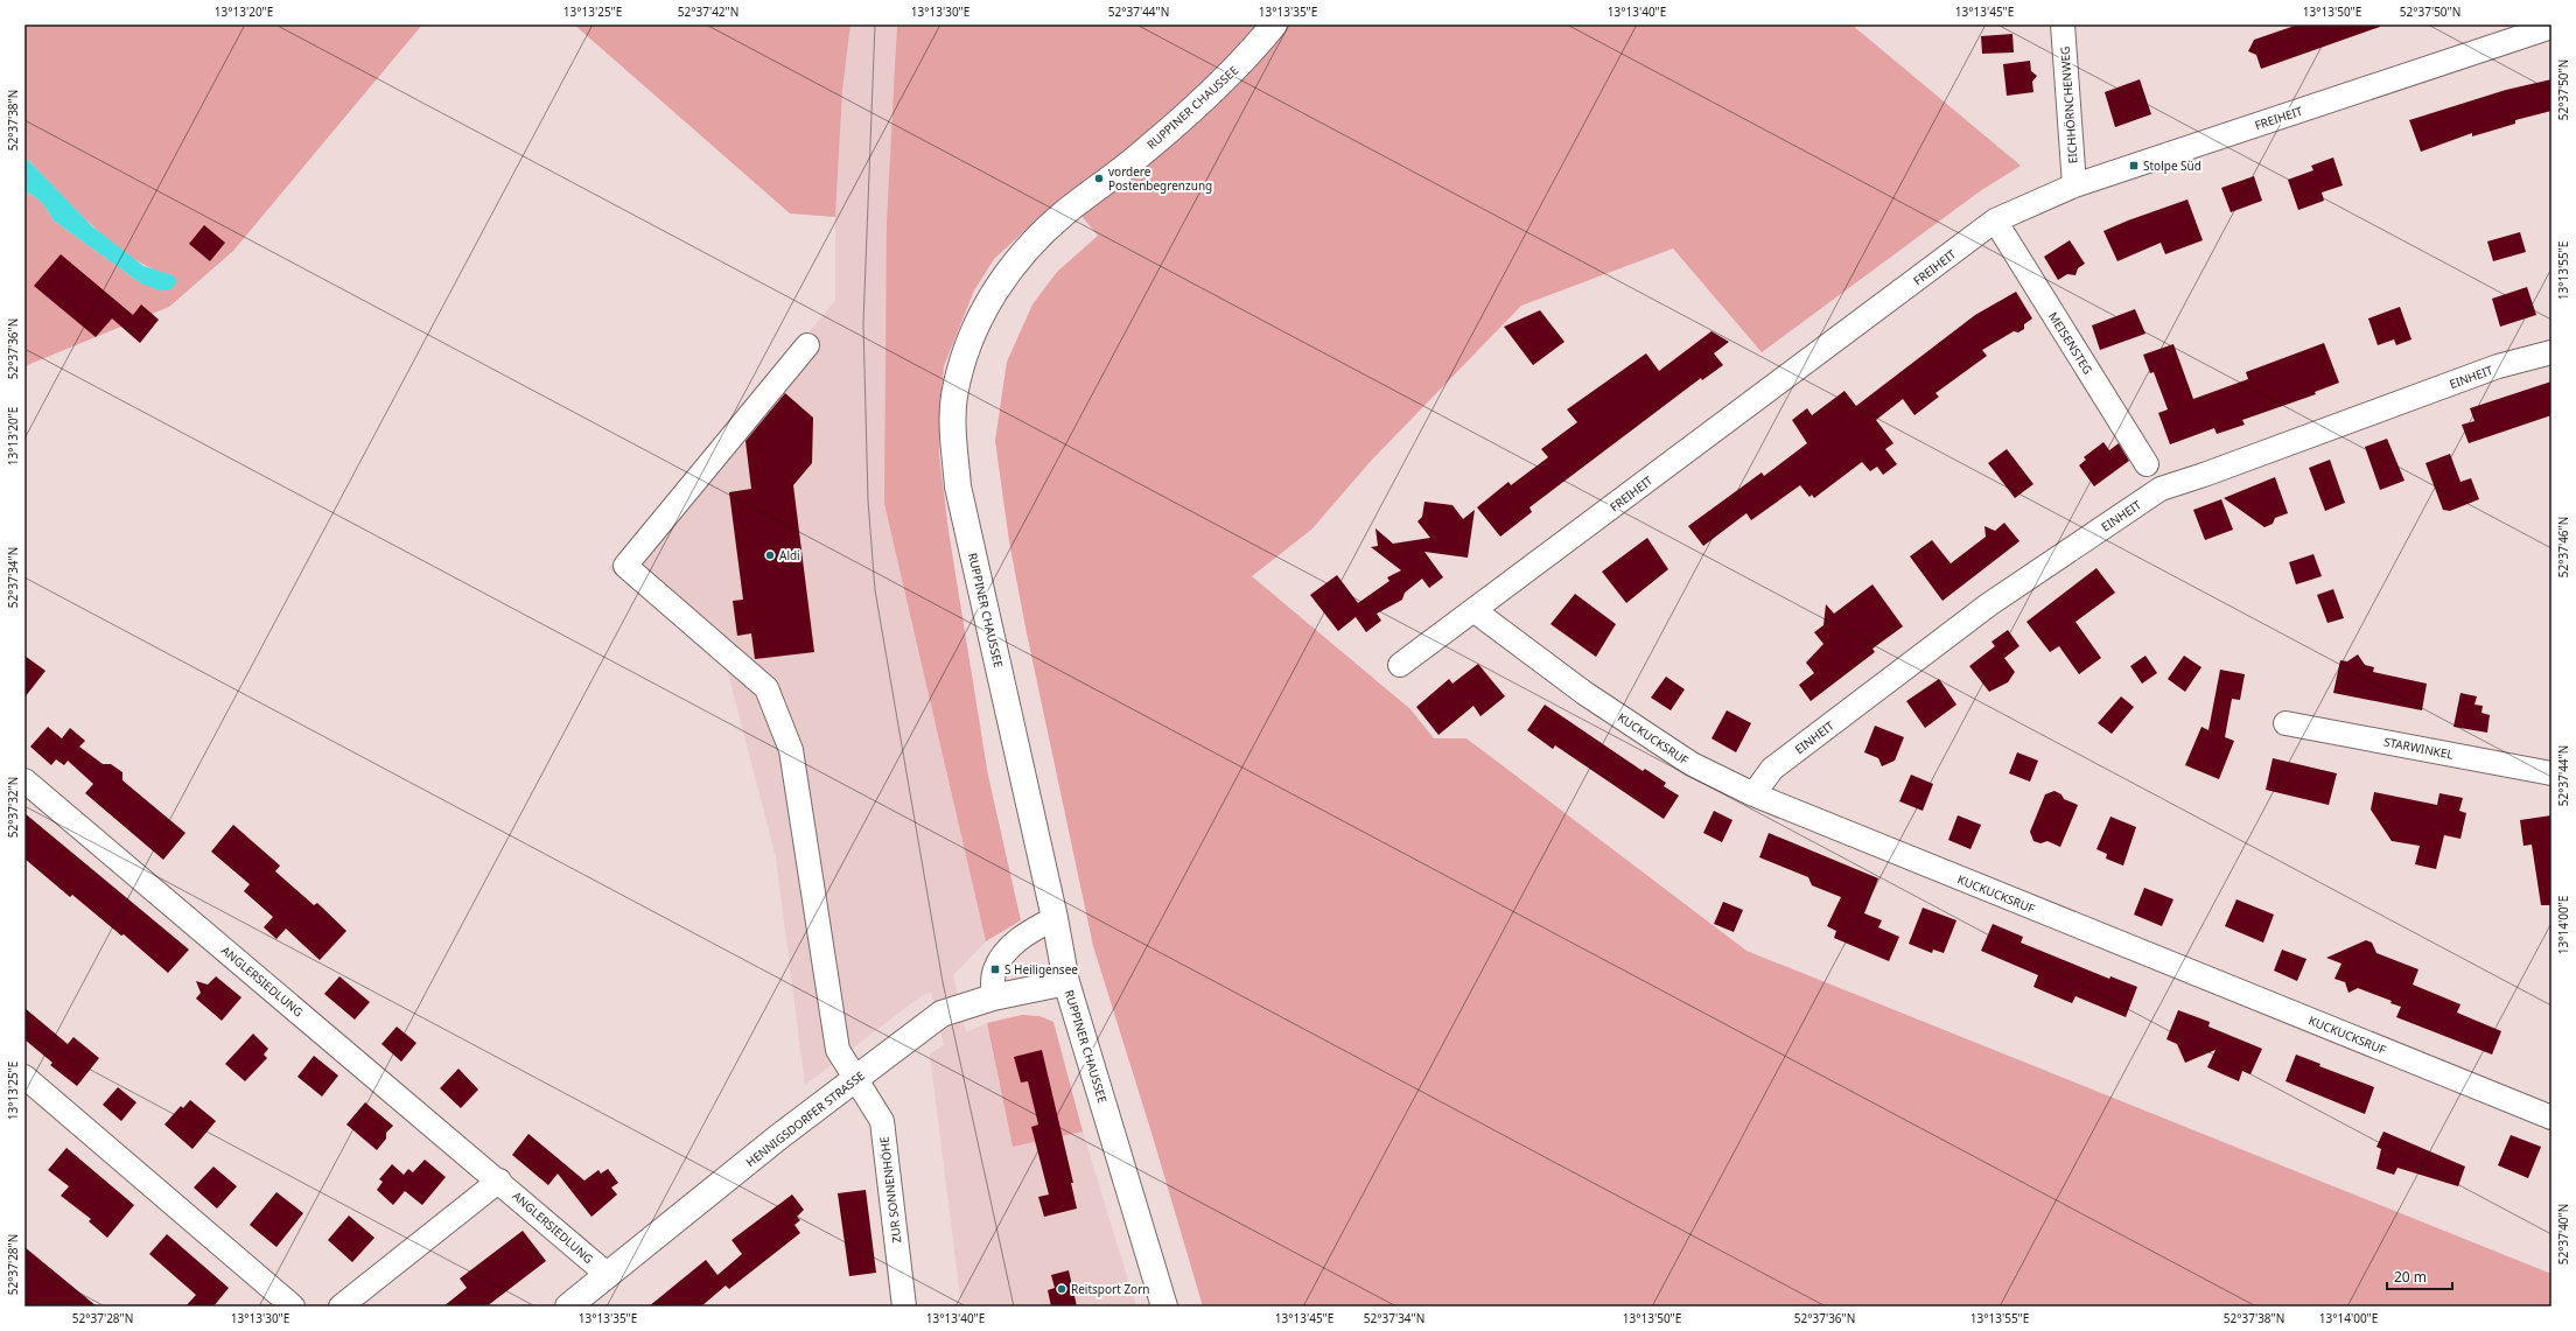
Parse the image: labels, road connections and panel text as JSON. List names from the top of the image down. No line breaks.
{"streets":{"main road":["RUPPINER CHAUSSEE","HENNIGSDORFER STRASSE"],"street":["EICHHÖRNCHENWEG","FREIHEIT","MEISENSTEG","EINHEIT","KUCKUCKSRUF","STARWINKEL","ANGLERSIEDLUNG","ZUR SONNENHÖHE"]},"crossings":[["EICHHÖRNCHENWEG","FREIHEIT"],["RUPPINER CHAUSSEE","HENNIGSDORFER STRASSE"],["FREIHEIT","MEISENSTEG"],["FREIHEIT","KUCKUCKSRUF"],["EINHEIT","KUCKUCKSRUF"],["ANGLERSIEDLUNG","HENNIGSDORFER STRASSE"],["HENNIGSDORFER STRASSE","ZUR SONNENHÖHE"]],"places":{"transit":["Stolpe Süd","S Heiligensee"],"other":["vordere Postenbegrenzung","Aldi","Reitsport Zorn"]},"scale_bar":"20 m","coordinates":["13°13'20\"E","13°13'25\"E","52°37'42\"N","13°13'30\"E","52°37'44\"N","13°13'35\"E","13°13'40\"E","13°13'45\"E","13°13'50\"E","52°37'50\"N","52°37'38\"N","13°13'55\"E","52°37'36\"N","52°37'46\"N","52°37'34\"N","52°37'32\"N","13°14'00\"E","52°37'40\"N","52°37'28\"N"]}
